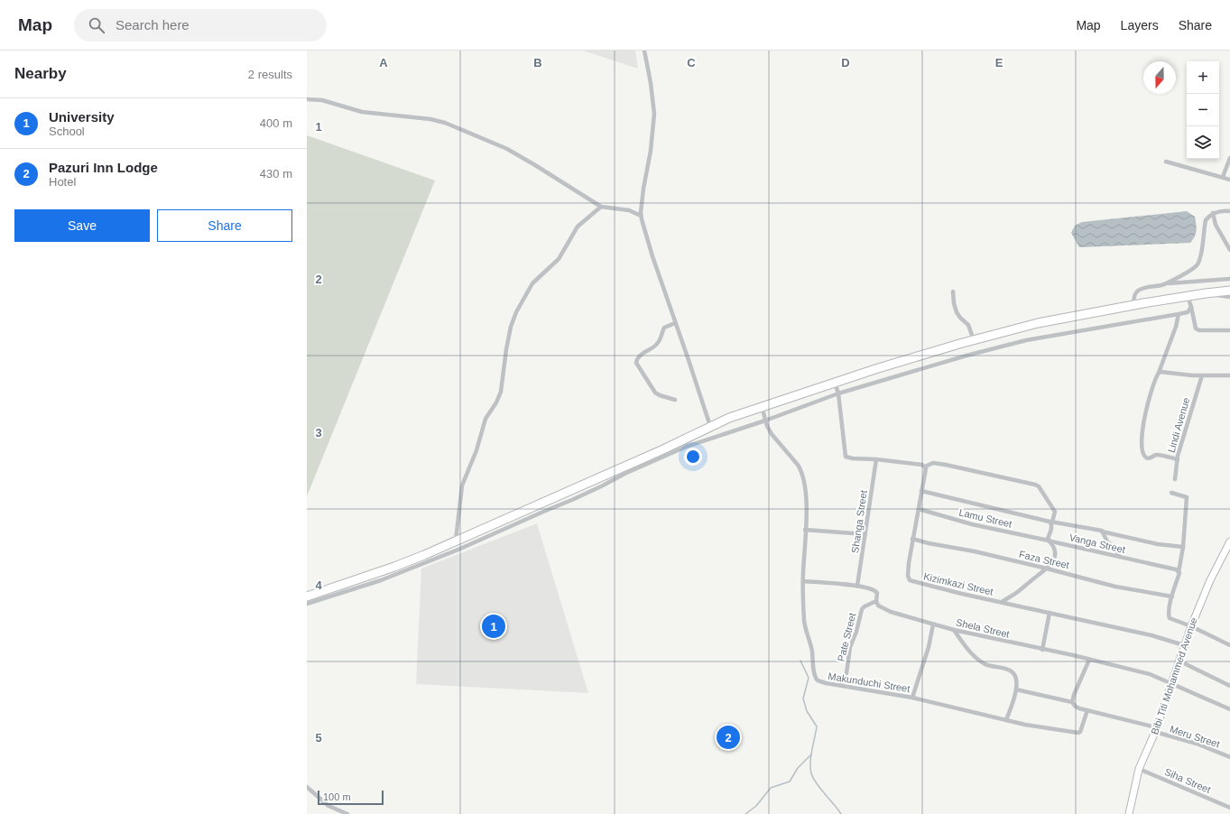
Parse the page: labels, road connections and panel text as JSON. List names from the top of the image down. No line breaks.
{"streets":{"street":["Lindi Avenue","Lamu Street","Shanga Street","Vanga Street","Faza Street","Kizimkazi Street","Shela Street","Pate Street","Bibi Titi Mohammed Avenue","Makunduchi Street","Meru Street","Siha Street"]},"crossings":[["Lamu Street","Vanga Street"],["Lamu Street","Kizimkazi Street"],["Shanga Street","Shela Street"],["Faza Street","Kizimkazi Street"],["Kizimkazi Street","Bibi Titi Mohammed Avenue"],["Shela Street","Pate Street"],["Shela Street","Bibi Titi Mohammed Avenue"],["Shela Street","Makunduchi Street"],["Pate Street","Makunduchi Street"],["Bibi Titi Mohammed Avenue","Meru Street"],["Bibi Titi Mohammed Avenue","Siha Street"],["Makunduchi Street","Meru Street"]],"scale_bar":"100 m","north":"bottom","page":{"header":"Map","search":"Search here","nav":["Map","Layers","Share"],"heading":["Nearby","2 results"],"map_buttons":["+","−"],"list":[{"mark":"1","name":"University","note":"School","value":"400 m"},{"mark":"2","name":"Pazuri Inn Lodge","note":"Hotel","value":"430 m"}],"buttons":["Save","Share"],"pins":["1","2"],"scale":"100 m"},"grid":{"columns":["A","B","C","D","E"],"rows":["1","2","3","4","5"]}}
